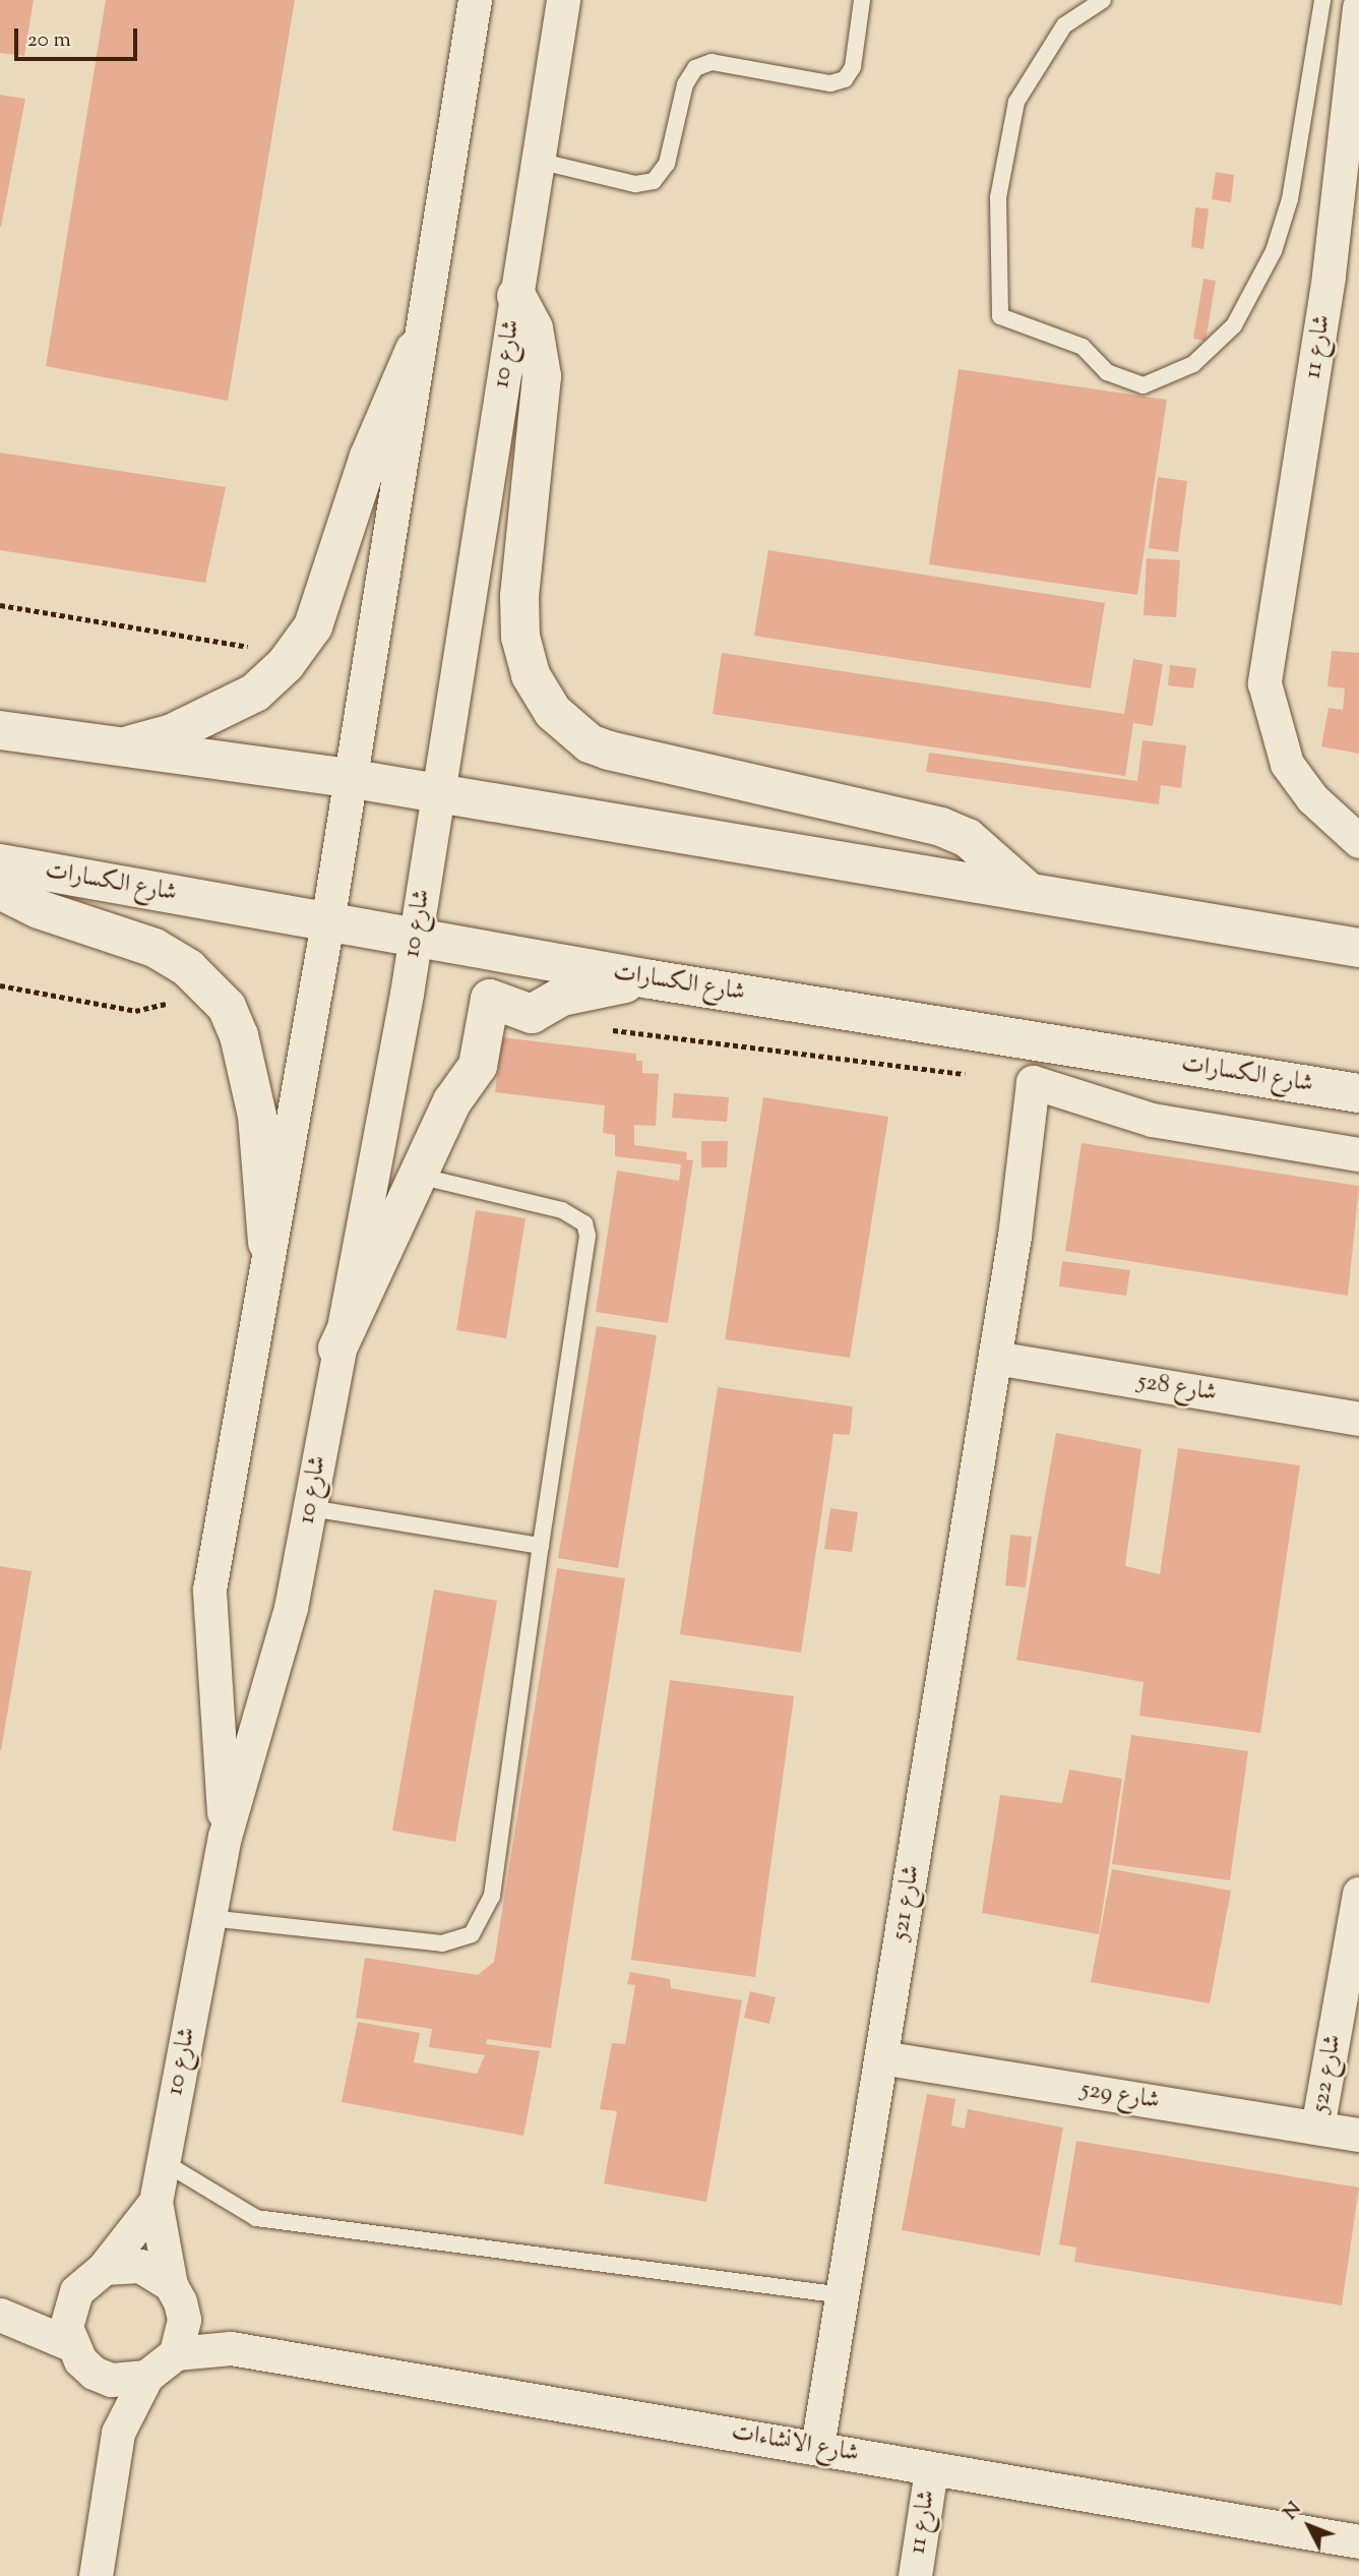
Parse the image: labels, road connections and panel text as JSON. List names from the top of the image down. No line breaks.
{"streets":{"street":["شارع 11","شارع 10","شارع الكسارات","شارع 528","شارع 521","شارع 522","شارع 529","شارع الانشاءات"]},"crossings":[["شارع 11","شارع الانشاءات"],["شارع 10","شارع الكسارات"],["شارع 10","شارع الانشاءات"],["شارع 528","شارع 521"],["شارع 521","شارع 529"],["شارع 521","شارع الانشاءات"],["شارع 522","شارع 529"]],"scale_bar":"20 m","north":"top left"}
